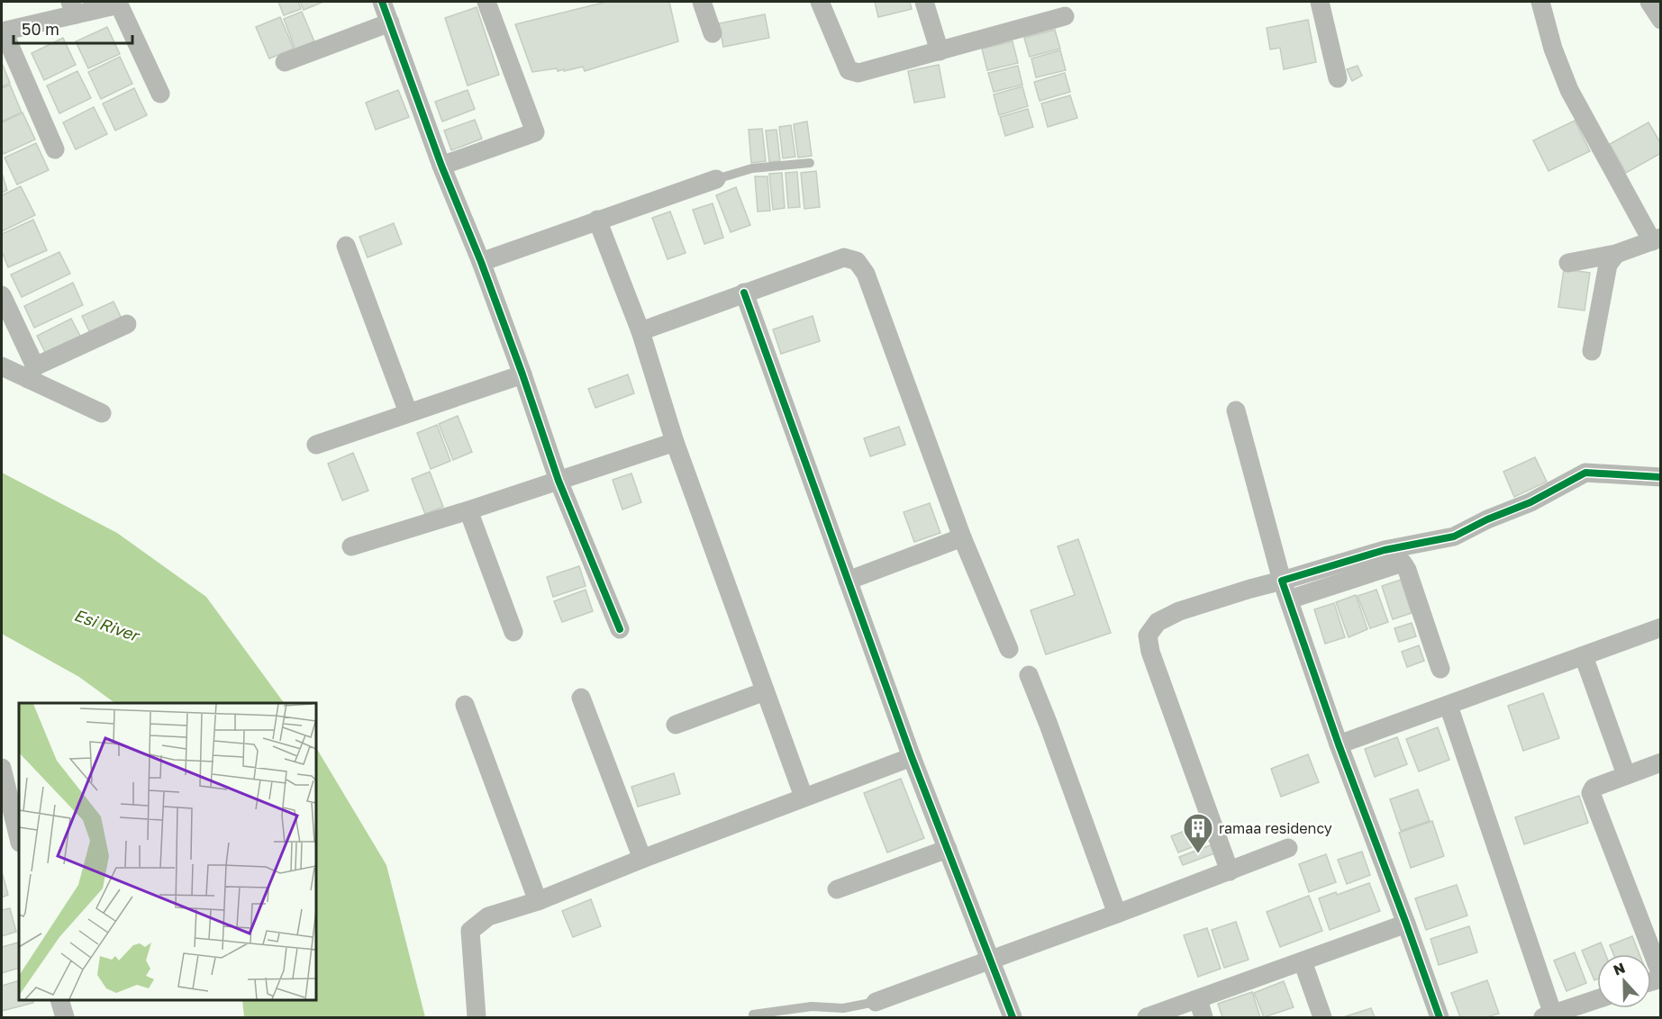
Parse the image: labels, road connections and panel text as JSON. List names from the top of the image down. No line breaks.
{"water":["Esi River"],"places":{"building":["ramaa residency"]},"scale_bar":"50 m","north":"top"}
